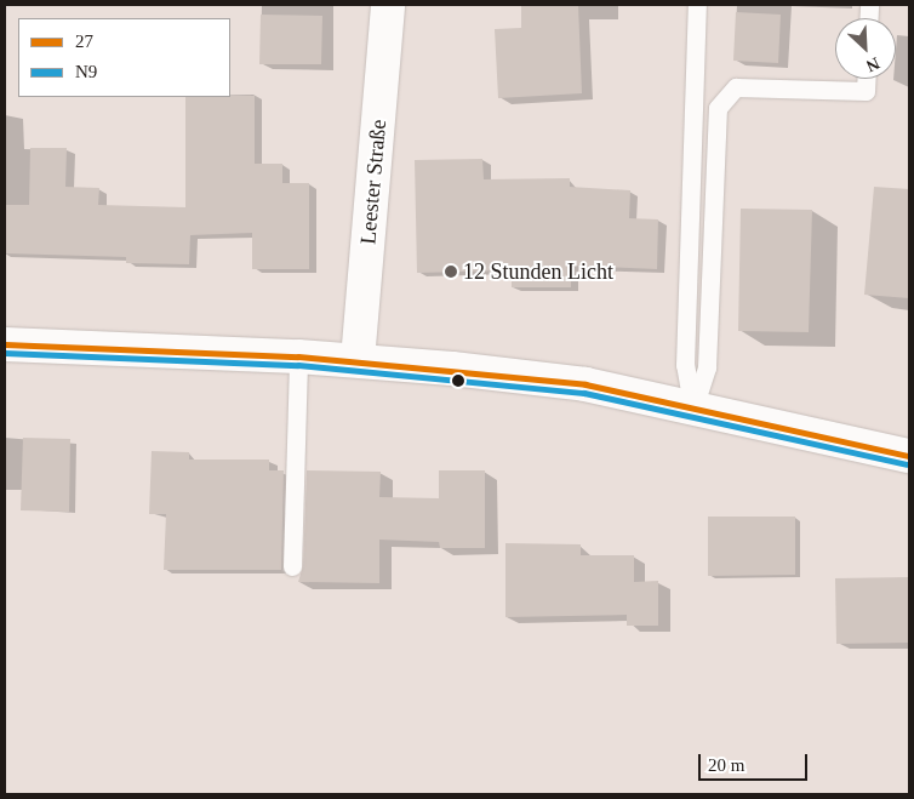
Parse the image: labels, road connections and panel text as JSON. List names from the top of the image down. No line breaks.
{"streets":{"street":["Leester Straße"]},"places":["12 Stunden Licht"],"lines":["transit line 27","transit line N9"],"legend":["27","N9"],"scale_bar":"20 m","north":"bottom right"}
